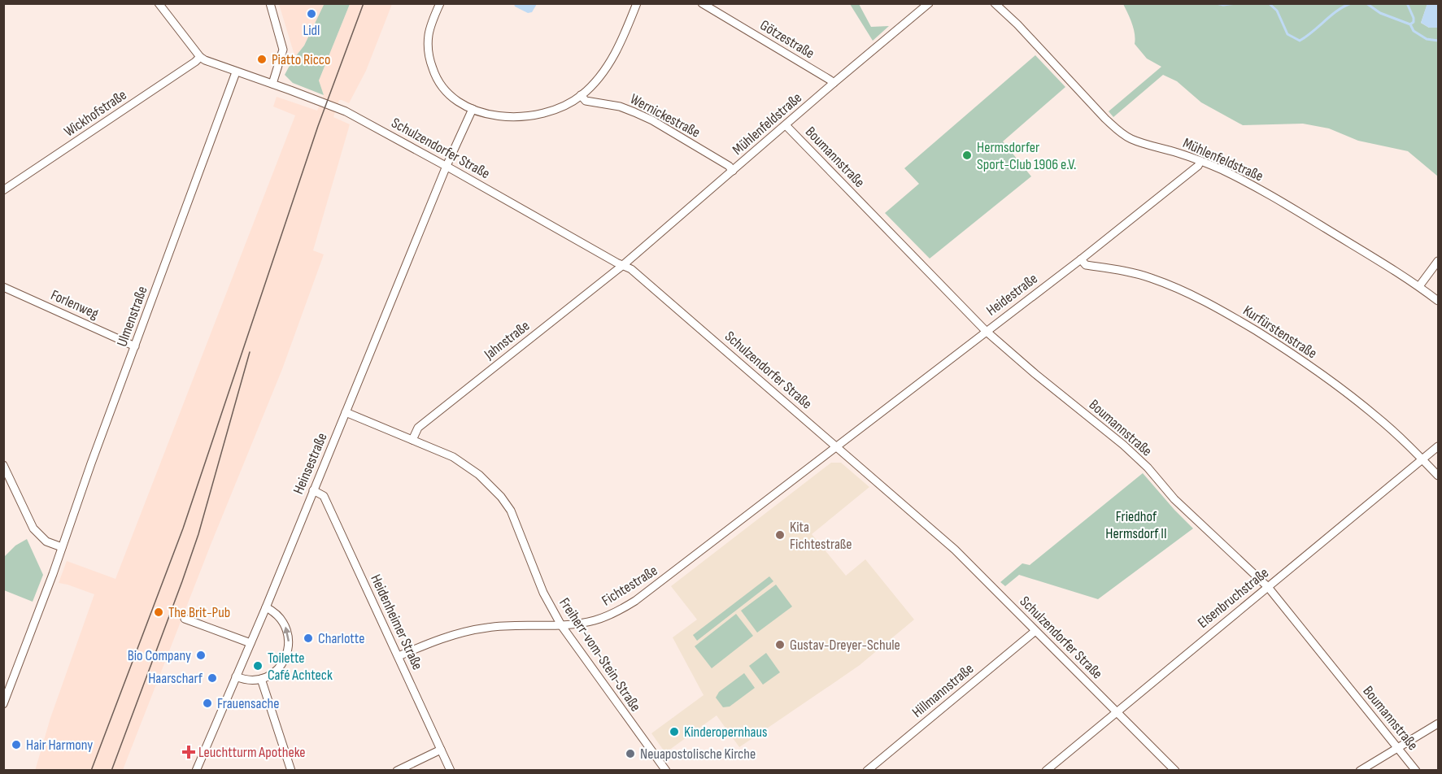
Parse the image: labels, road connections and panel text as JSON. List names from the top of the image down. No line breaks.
{"streets":{"street":["Götzestraße","Wickhofstraße","Wernickestraße","Mühlenfeldstraße","Schulzendorfer Straße","Boumannstraße","Heidestraße","Forlenweg","Ulmenstraße","Kurfürstenstraße","Jahnstraße","Heinsestraße","Fichtestraße","Elsenbruchstraße","Heidenheimer Straße","Freiherr-vom-Stein-Straße","Hillmannstraße"]},"crossings":[["Götzestraße","Mühlenfeldstraße"],["Wickhofstraße","Schulzendorfer Straße"],["Wernickestraße","Mühlenfeldstraße"],["Mühlenfeldstraße","Schulzendorfer Straße"],["Mühlenfeldstraße","Boumannstraße"],["Mühlenfeldstraße","Heidestraße"],["Mühlenfeldstraße","Jahnstraße"],["Schulzendorfer Straße","Heidestraße"],["Schulzendorfer Straße","Ulmenstraße"],["Schulzendorfer Straße","Jahnstraße"],["Schulzendorfer Straße","Heinsestraße"],["Schulzendorfer Straße","Fichtestraße"],["Schulzendorfer Straße","Elsenbruchstraße"],["Schulzendorfer Straße","Hillmannstraße"],["Boumannstraße","Heidestraße"],["Boumannstraße","Elsenbruchstraße"],["Heidestraße","Kurfürstenstraße"],["Heidestraße","Fichtestraße"],["Forlenweg","Ulmenstraße"],["Kurfürstenstraße","Elsenbruchstraße"],["Jahnstraße","Freiherr-vom-Stein-Straße"],["Heinsestraße","Heidenheimer Straße"],["Heinsestraße","Freiherr-vom-Stein-Straße"],["Fichtestraße","Heidenheimer Straße"],["Fichtestraße","Freiherr-vom-Stein-Straße"]],"parks":["Friedhof Hermsdorf II"],"places":{"other":["Lidl","Piatto Ricco","Hermsdorfer Sport-Club 1906 e.V.","Kita Fichtestraße","The Brit-Pub","Charlotte","Gustav-Dreyer-Schule","Bio Company","Toilette Café Achteck","Haarscharf","Frauensache","Kinderopernhaus","Hair Harmony","Neuapostolische Kirche"],"health":["Leuchtturm Apotheke"]}}
